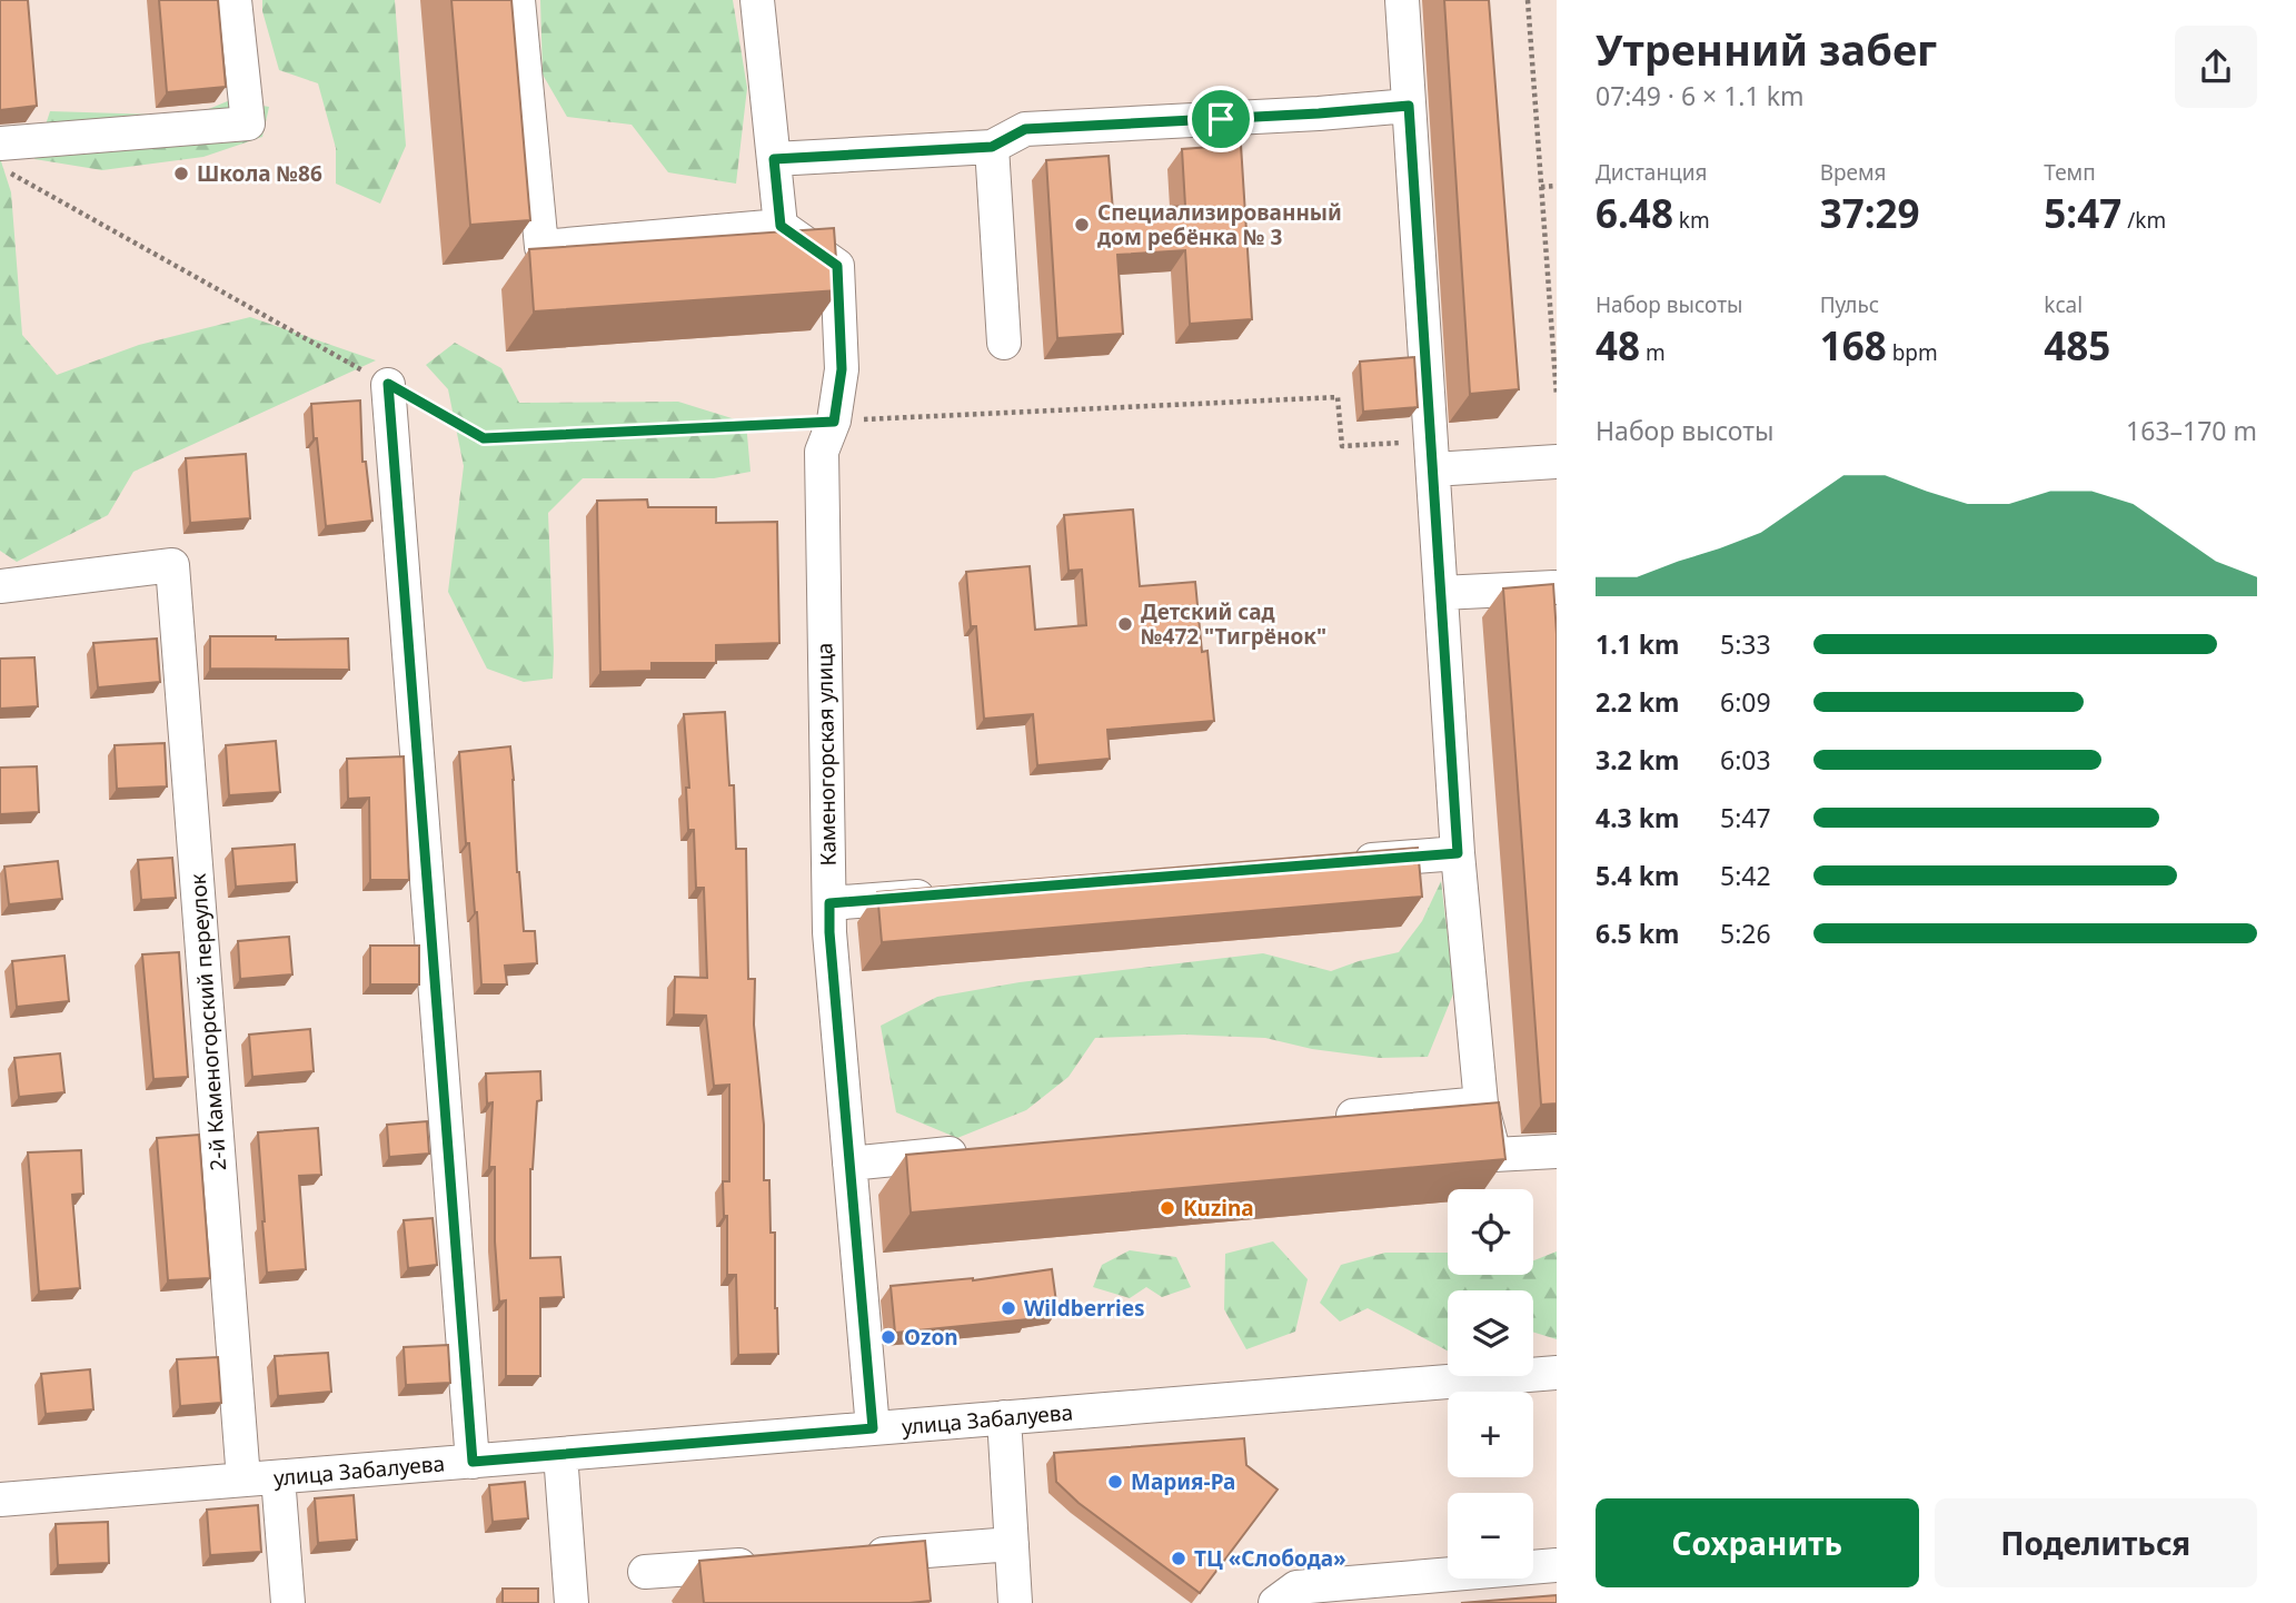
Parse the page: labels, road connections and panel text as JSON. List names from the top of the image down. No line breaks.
{"streets":{"street":["Каменогорская улица","2-й Каменогорский переулок","улица Забалуева"]},"crossings":[["Каменогорская улица","улица Забалуева"],["2-й Каменогорский переулок","улица Забалуева"]],"places":["Школа №86","Специализированный дом ребёнка № 3","Детский сад №472 \"Тигрёнок\"","Kuzina","Wildberries","Ozon","Мария-Ра","ТЦ «Слобода»"],"page":{"heading":["Утренний забег","07:49 · 6 × 1.1 km"],"stats":[["Дистанция","6.48 km"],["Время","37:29"],["Темп","5:47 /km"],["Набор высоты","48 m"],["Пульс","168 bpm"],["kcal","485"]],"chart":["Набор высоты","163–170 m"],"list":[{"name":"1.1 km","note":"5:33"},{"name":"2.2 km","note":"6:09"},{"name":"3.2 km","note":"6:03"},{"name":"4.3 km","note":"5:47"},{"name":"5.4 km","note":"5:42"},{"name":"6.5 km","note":"5:26"}],"map_buttons":["+","−"],"buttons":["Сохранить","Поделиться"]}}
